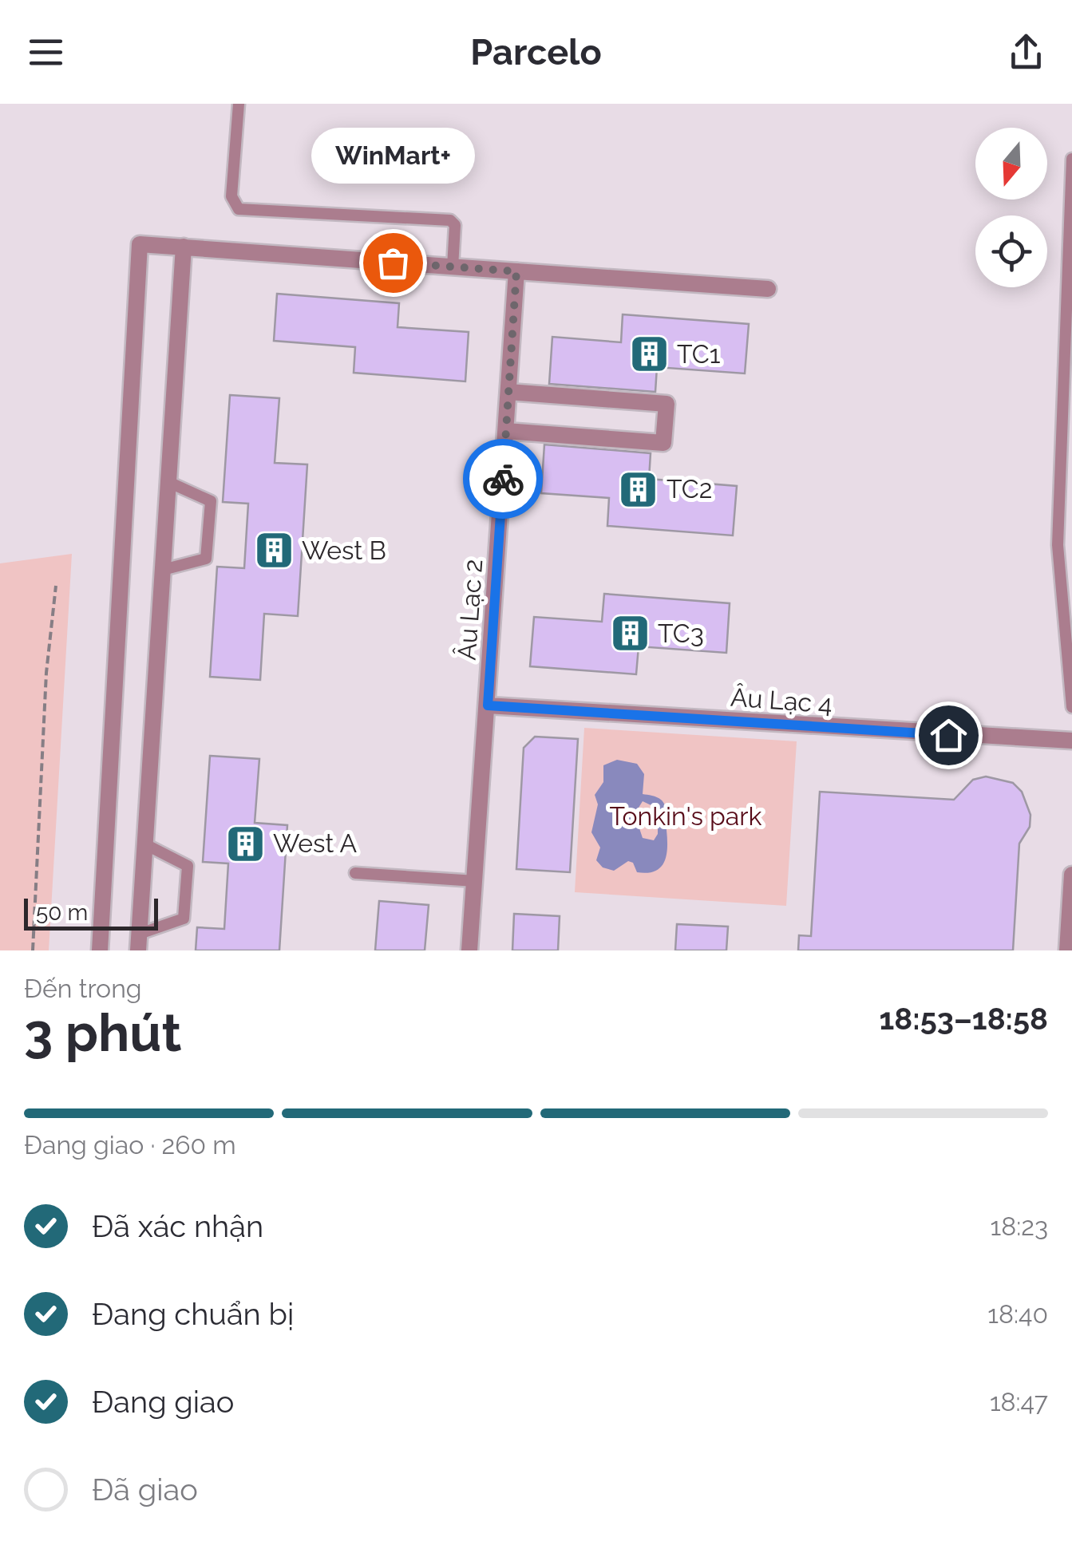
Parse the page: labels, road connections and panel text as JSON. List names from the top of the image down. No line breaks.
{"streets":{"street":["Âu Lạc 2","Âu Lạc 4"]},"crossings":[["Âu Lạc 2","Âu Lạc 4"]],"parks":["Tonkin's park"],"places":{"other":["WinMart+"],"building":["TC1","TC2","West B","TC3","West A"]},"scale_bar":"50 m","north":"bottom","page":{"header":"Parcelo","bubble":"WinMart+","scale":"50 m","heading":["3 phút","Đến trong","18:53–18:58"],"bar":"Đang giao · 260 m","list":[["Đã xác nhận","18:23"],["Đang chuẩn bị","18:40"],["Đang giao","18:47"],"Đã giao"]}}
